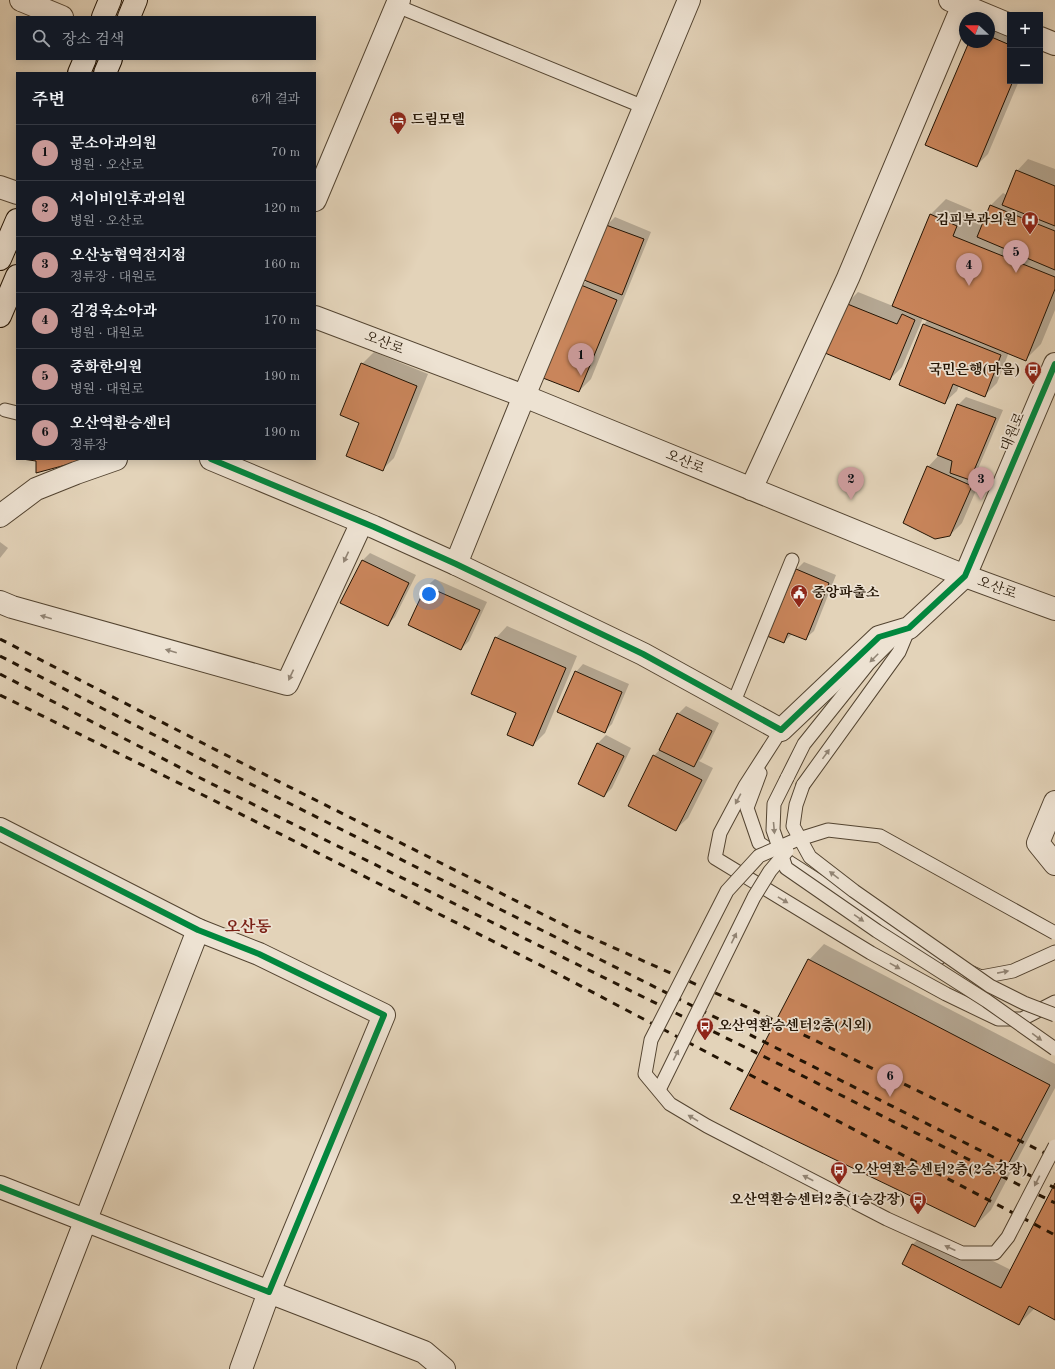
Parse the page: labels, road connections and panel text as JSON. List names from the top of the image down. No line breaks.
{"streets":{"street":["오산로","대원로"]},"crossings":[["오산로","대원로"]],"districts":["오산동"],"places":{"hotel":["드림모텔"],"hospital":["김피부과의원"],"bus stop":["국민은행(마을)","오산역환승센터2층(시외)","오산역환승센터2층(2승강장)","오산역환승센터2층(1승강장)"],"public building":["중앙파출소"]},"north":"left","page":{"map_buttons":["+","−"],"search":"장소 검색","heading":["주변","6개 결과"],"list":[{"mark":"1","name":"문소아과의원","note":"병원 · 오산로","value":"70 m"},{"mark":"2","name":"서이비인후과의원","note":"병원 · 오산로","value":"120 m"},{"mark":"3","name":"오산농협역전지점","note":"정류장 · 대원로","value":"160 m"},{"mark":"4","name":"김경욱소아과","note":"병원 · 대원로","value":"170 m"},{"mark":"5","name":"중화한의원","note":"병원 · 대원로","value":"190 m"},{"mark":"6","name":"오산역환승센터","note":"정류장","value":"190 m"}],"pins":["5","4","1","2","3","6"]}}
